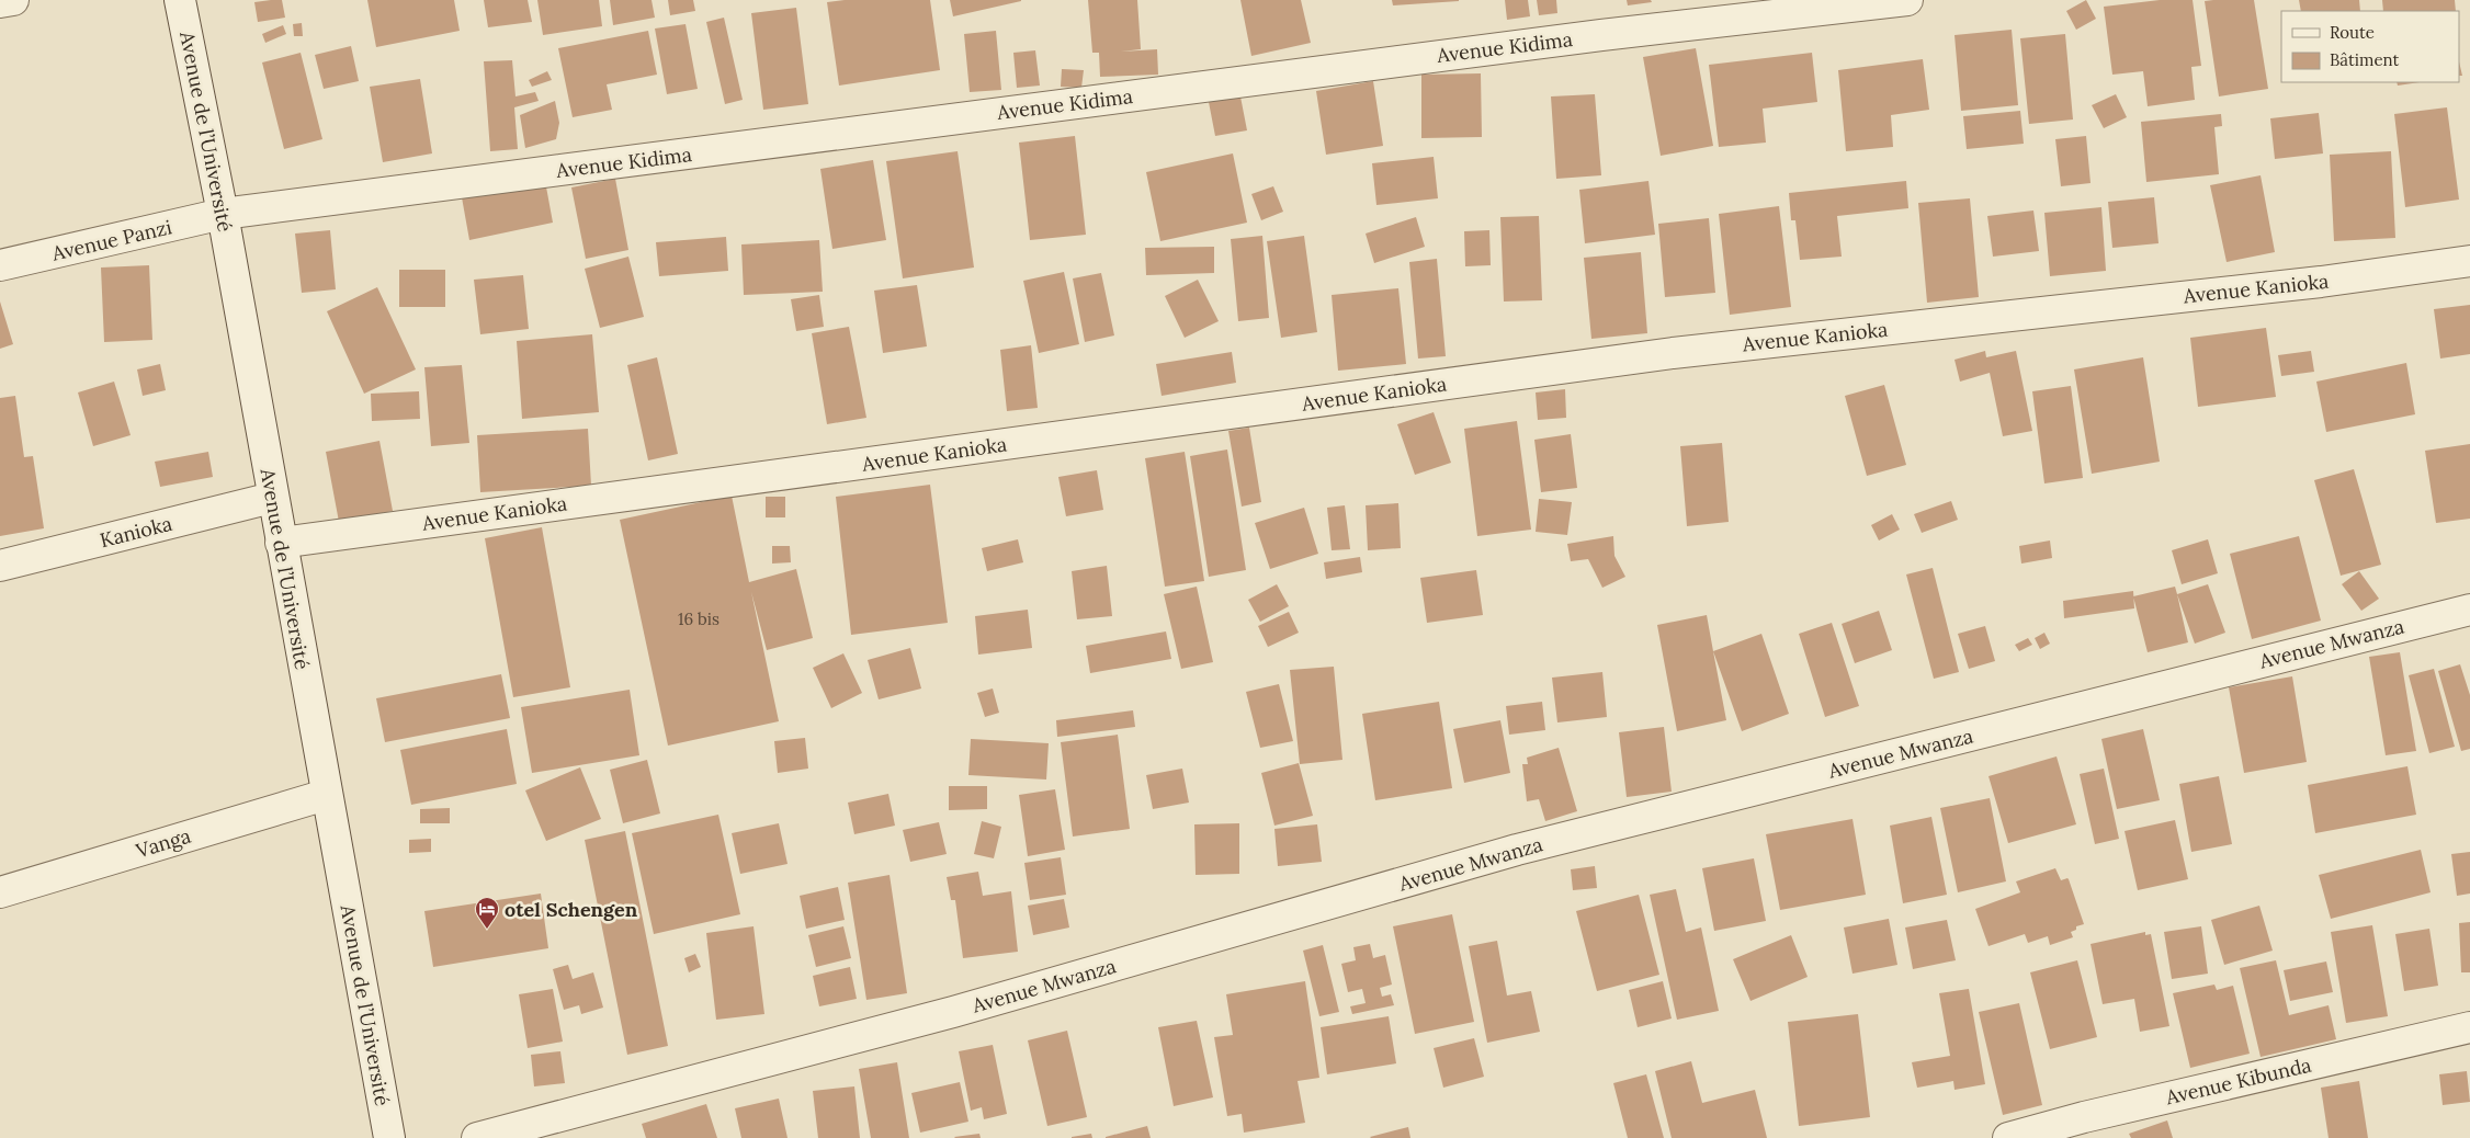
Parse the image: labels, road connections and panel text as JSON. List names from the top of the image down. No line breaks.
{"streets":{"street":["Avenue Kidima","Avenue de l’Université","Avenue Panzi","Avenue Kanioka","Kanioka","Avenue Mwanza","Vanga","Avenue Kibunda"]},"crossings":[["Avenue Kidima","Avenue de l’Université"],["Avenue Kidima","Avenue Panzi"],["Avenue de l’Université","Avenue Panzi"],["Avenue de l’Université","Avenue Kanioka"],["Avenue de l’Université","Kanioka"],["Avenue de l’Université","Vanga"]],"places":{"hotel":["otel Schengen"]},"house_numbers":["16 bis"],"legend":["Route","Bâtiment"]}
